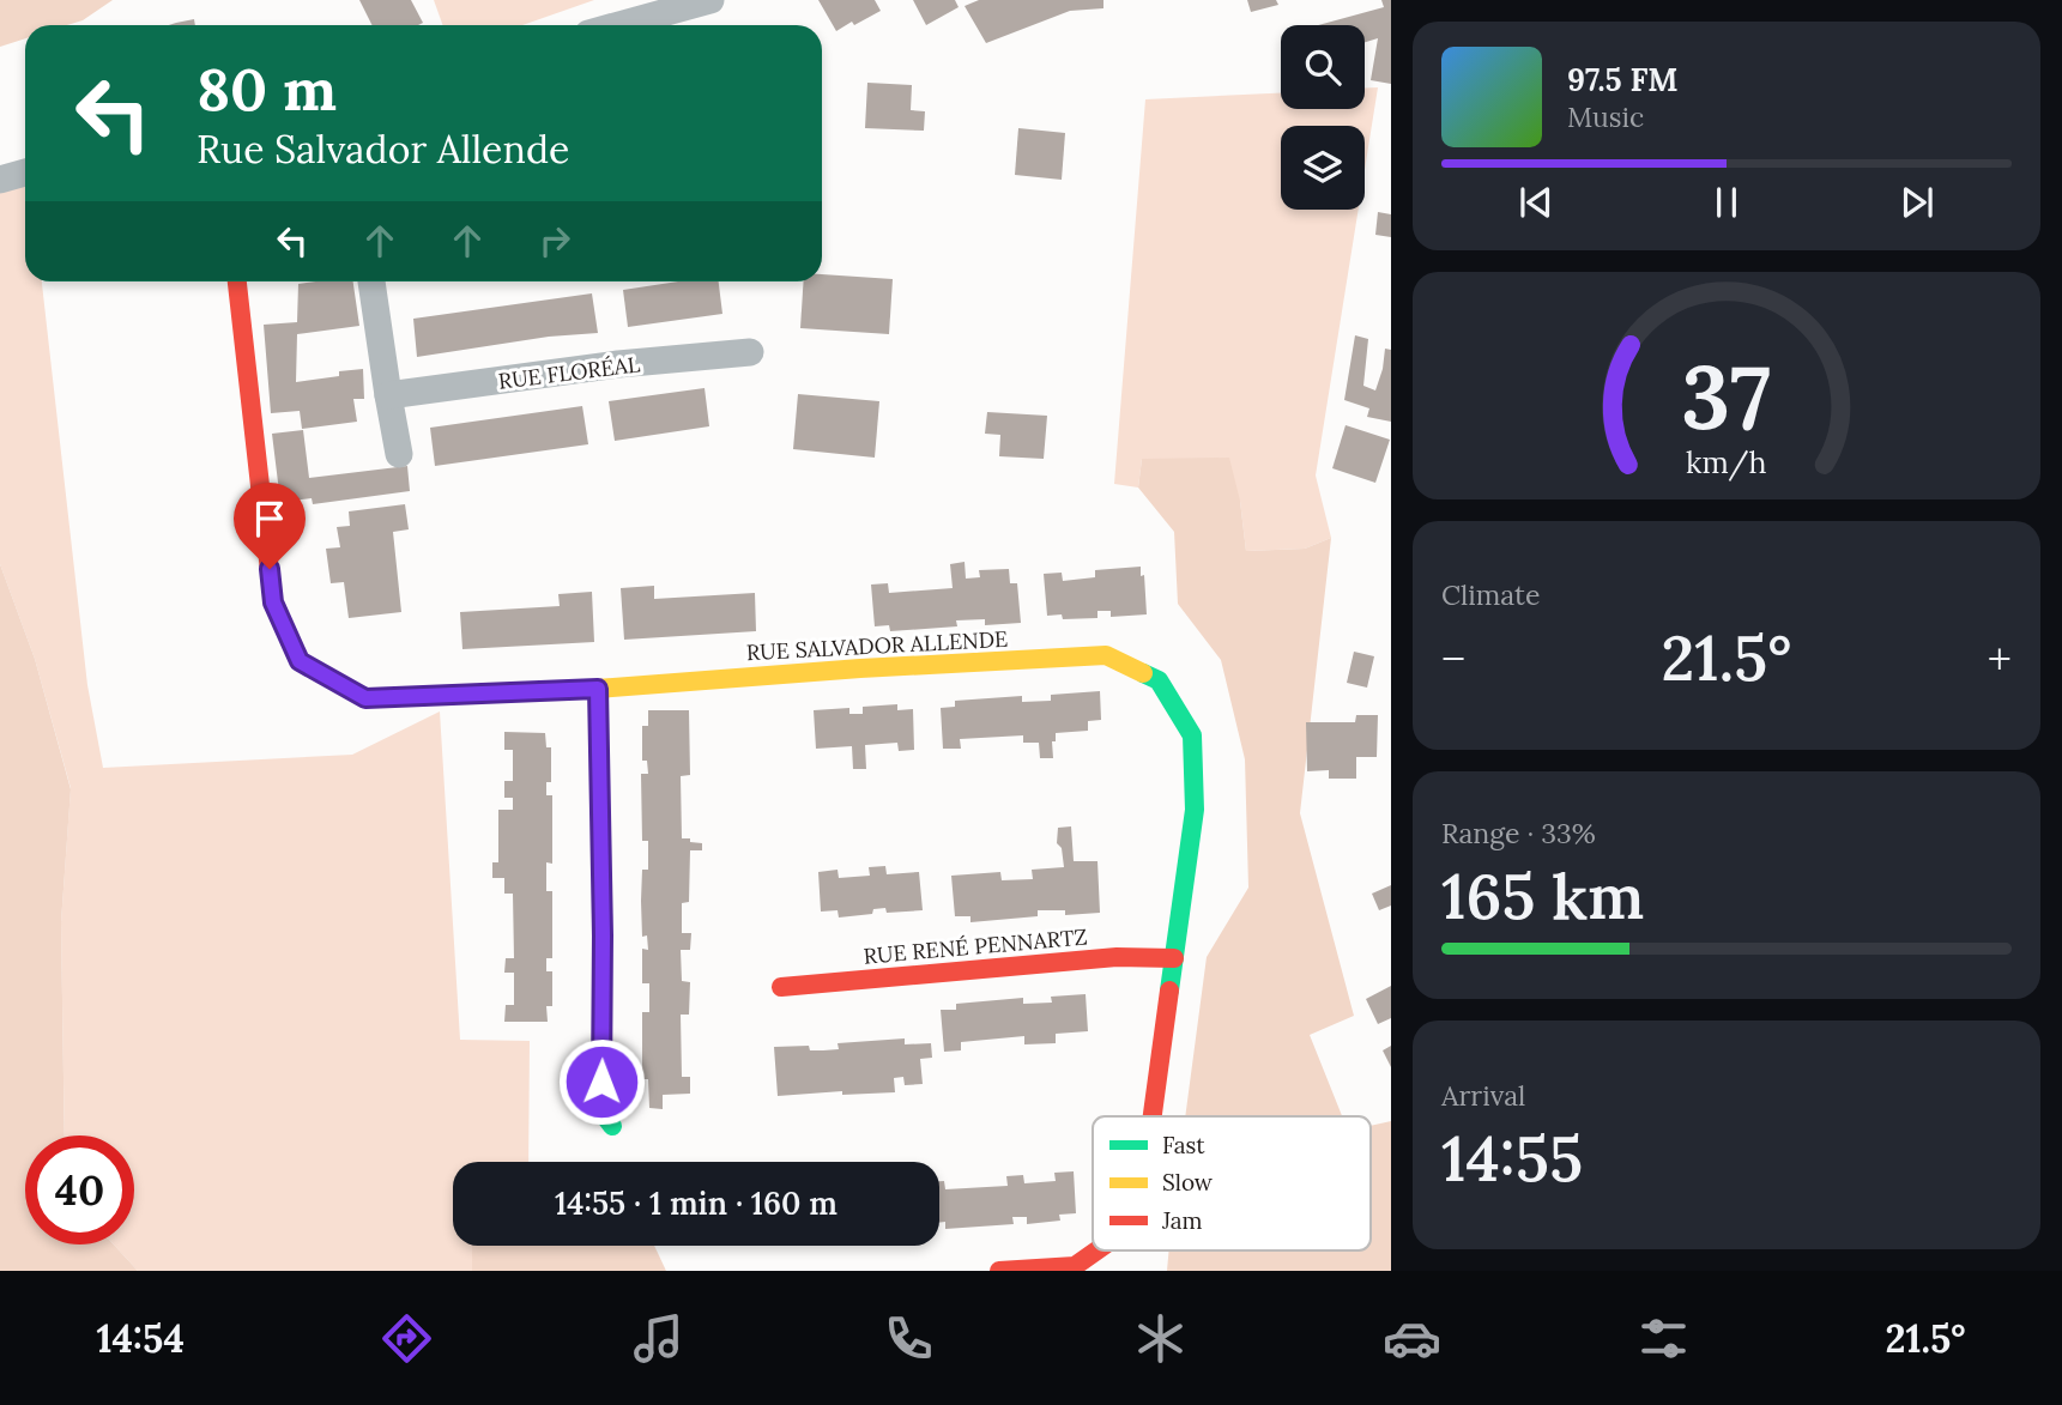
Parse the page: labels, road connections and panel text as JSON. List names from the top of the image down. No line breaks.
{"streets":{"street":["RUE FLORÉAL","RUE SALVADOR ALLENDE","RUE RENÉ PENNARTZ"]},"crossings":[["RUE SALVADOR ALLENDE","RUE RENÉ PENNARTZ"]],"legend":["Fast","Slow","Jam"],"page":{"turn":["80 m","Rue Salvador Allende"],"song":["97.5 FM","Music"],"tile":["Climate",["Range · 33%","165 km"],["Arrival","14:55"]],"heat":["−","21.5°","+"],"limit":"40","trip":"14:55 · 1 min · 160 m","tabs":["14:54","21.5°"],"gauge":["37","km/h"]}}
